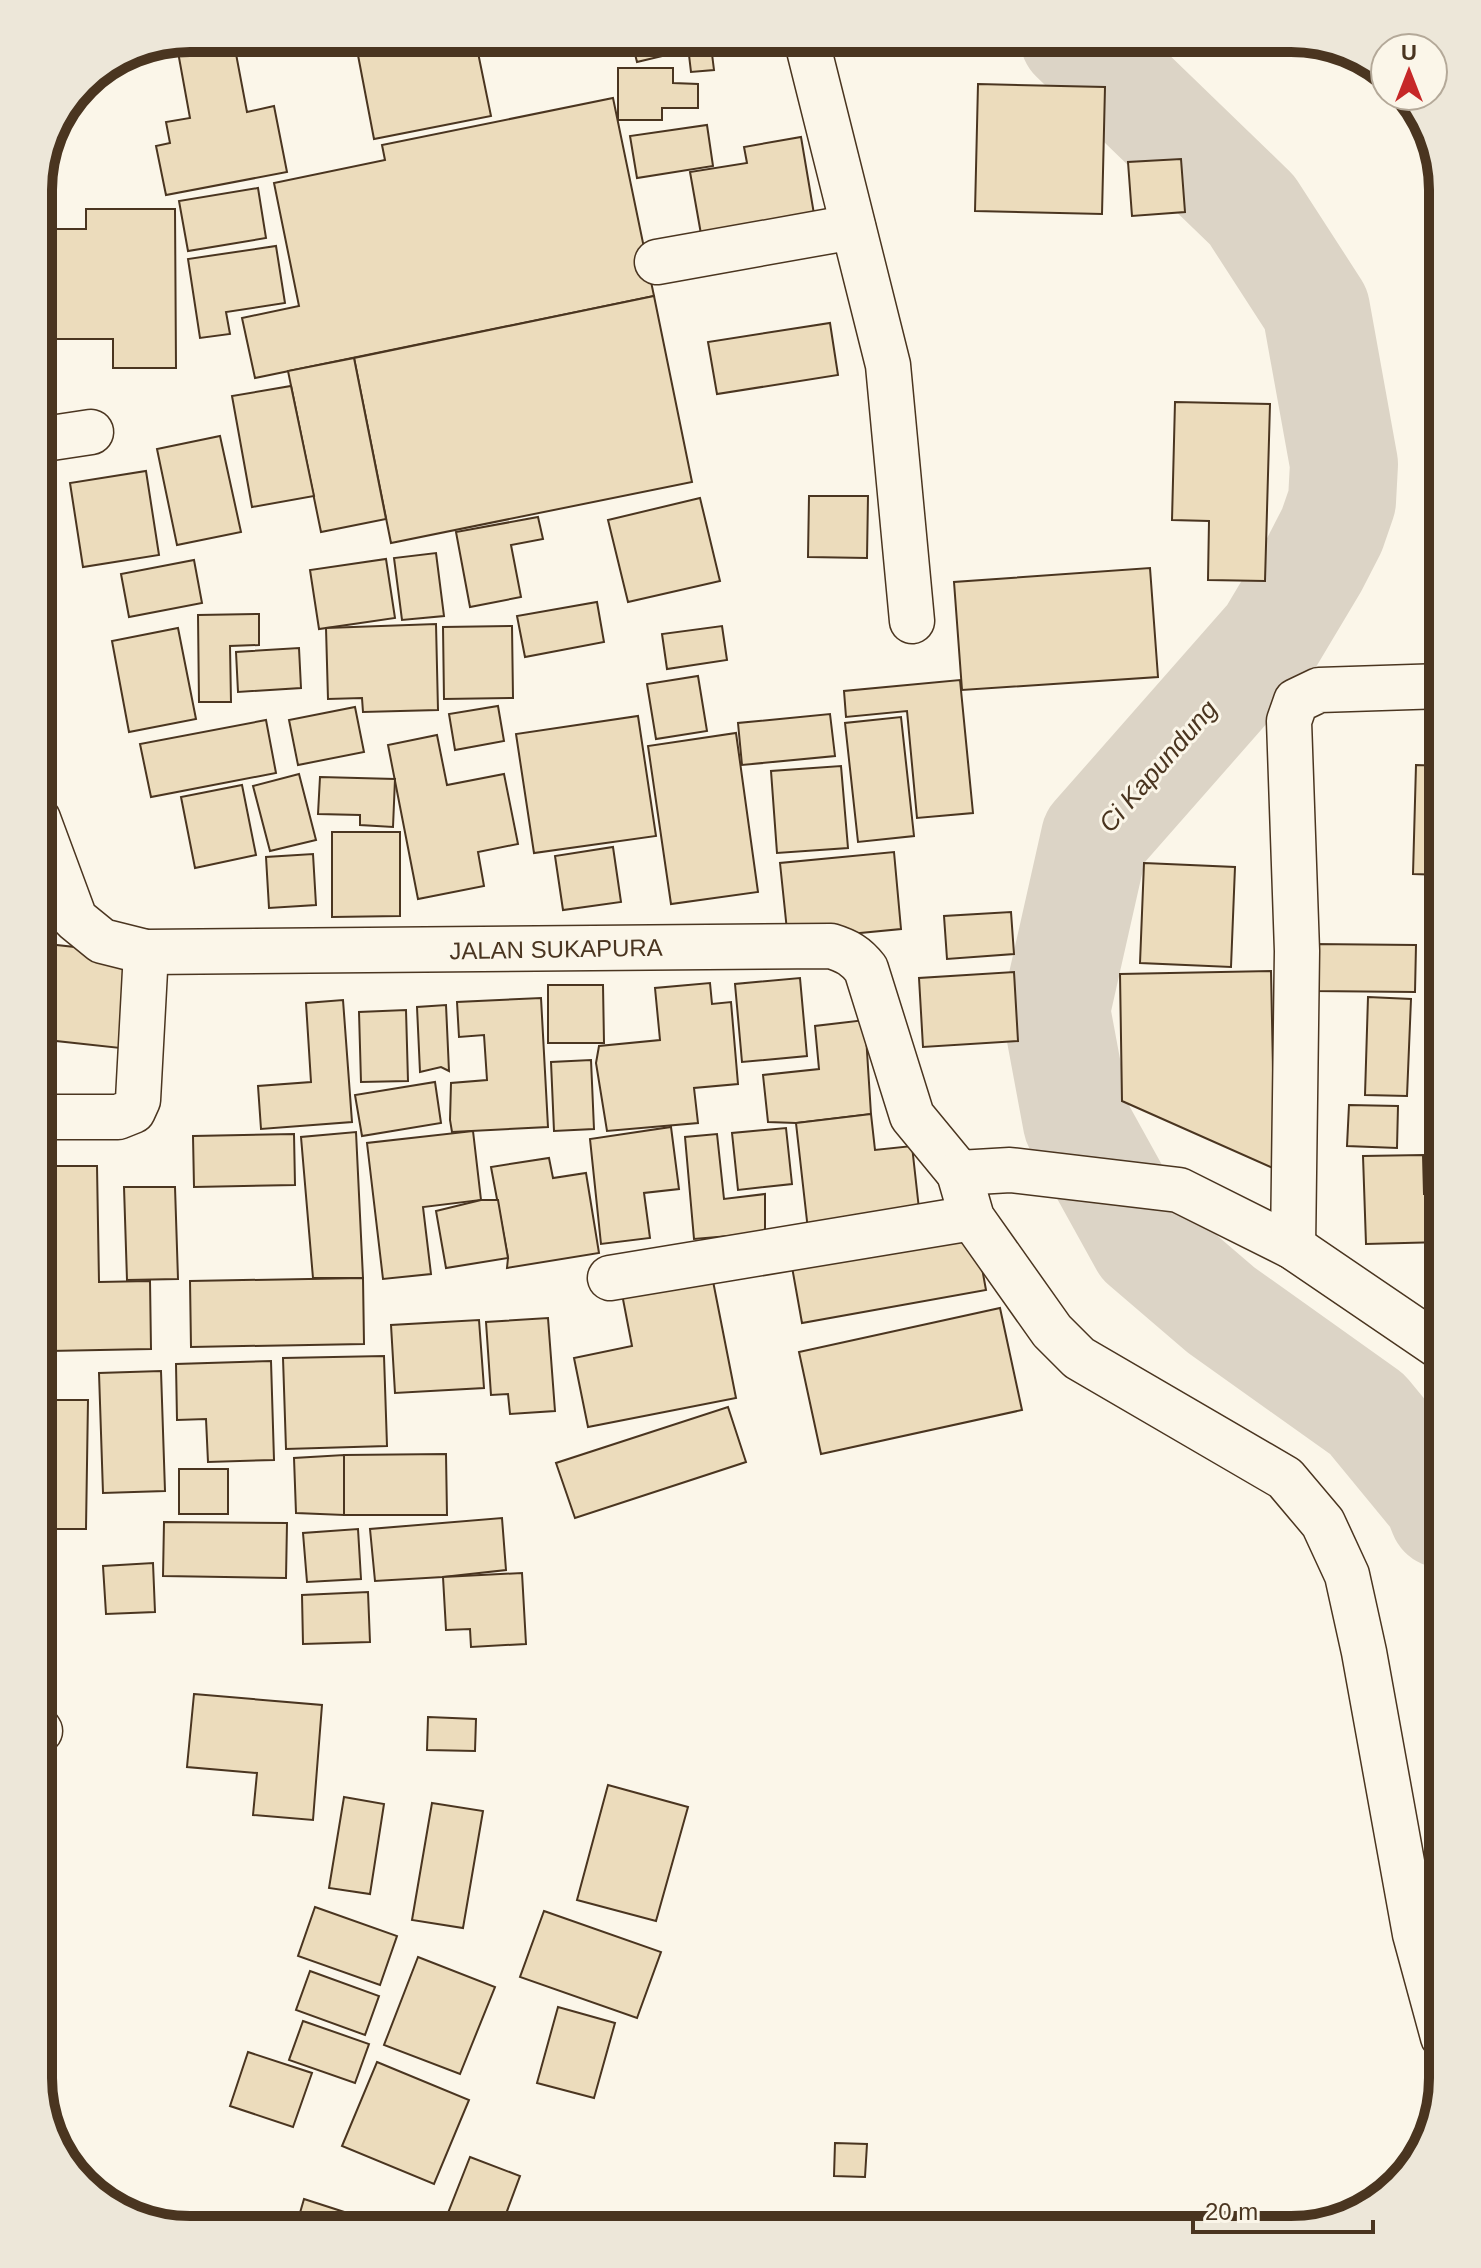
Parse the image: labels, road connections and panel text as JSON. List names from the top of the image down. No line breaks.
{"streets":{"street":["JALAN SUKAPURA"]},"water":["Ci Kapundung"],"scale_bar":"20 m","north":"top"}
